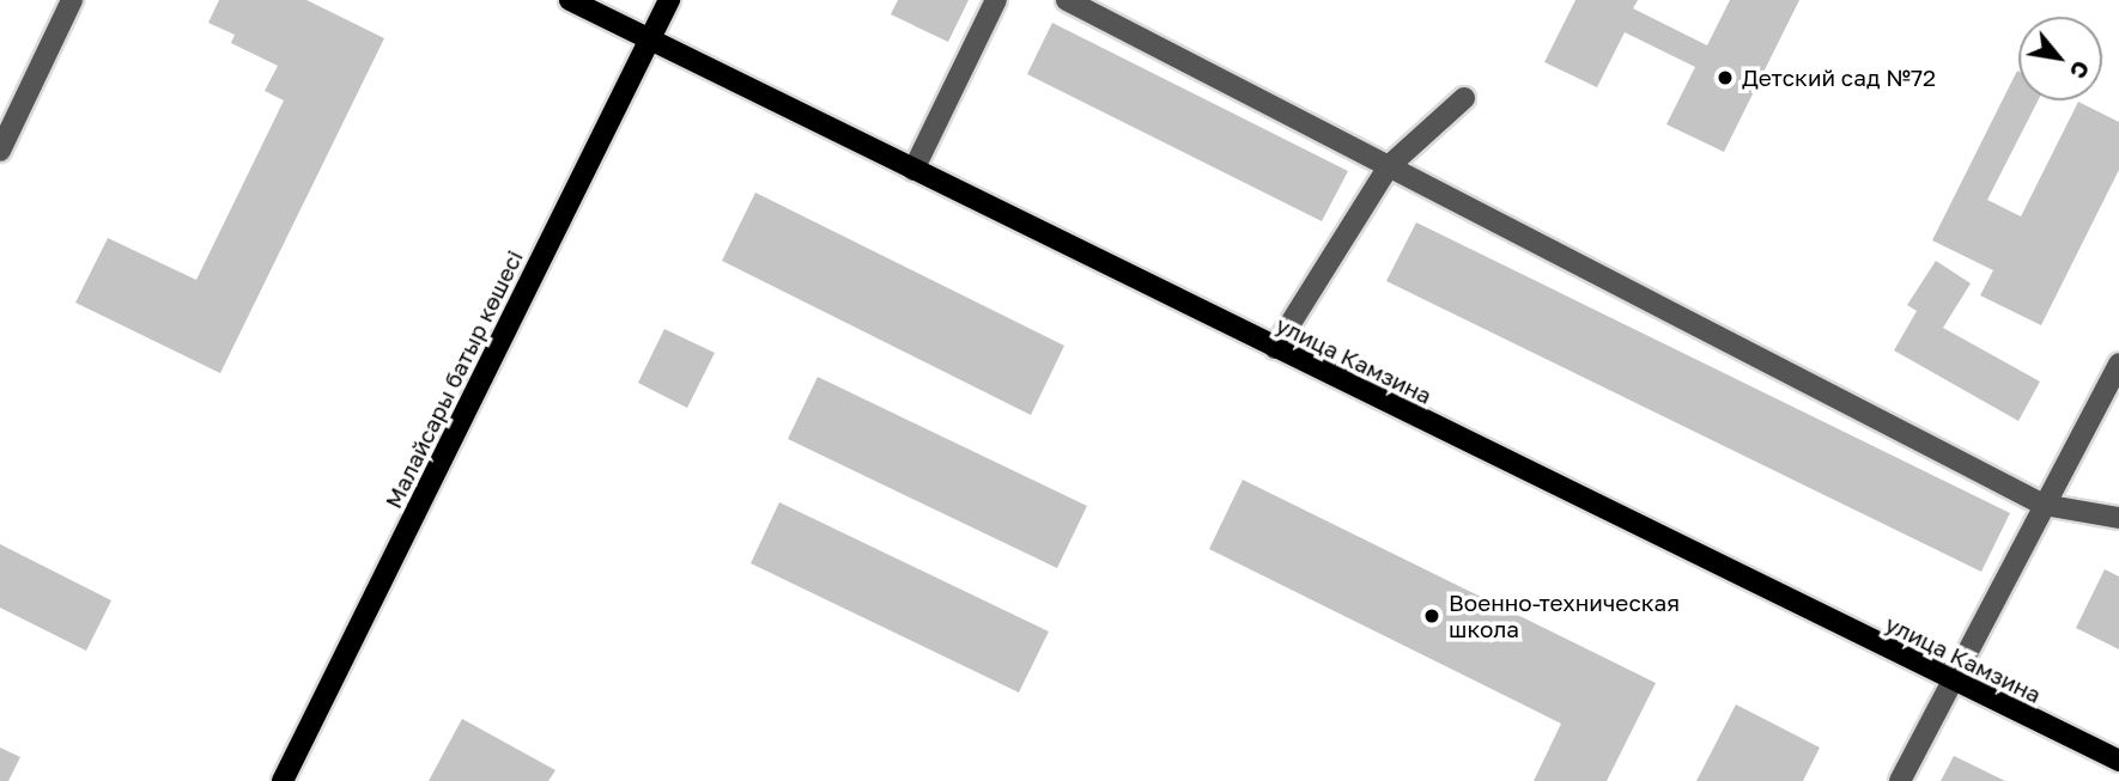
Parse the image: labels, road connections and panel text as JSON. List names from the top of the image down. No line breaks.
{"streets":{"main road":["улица Камзина","Малайсары батыр көшесі"]},"crossings":[["улица Камзина","Малайсары батыр көшесі"]],"places":["Детский сад №72","Военно-техническая школа"],"north":"bottom right"}
